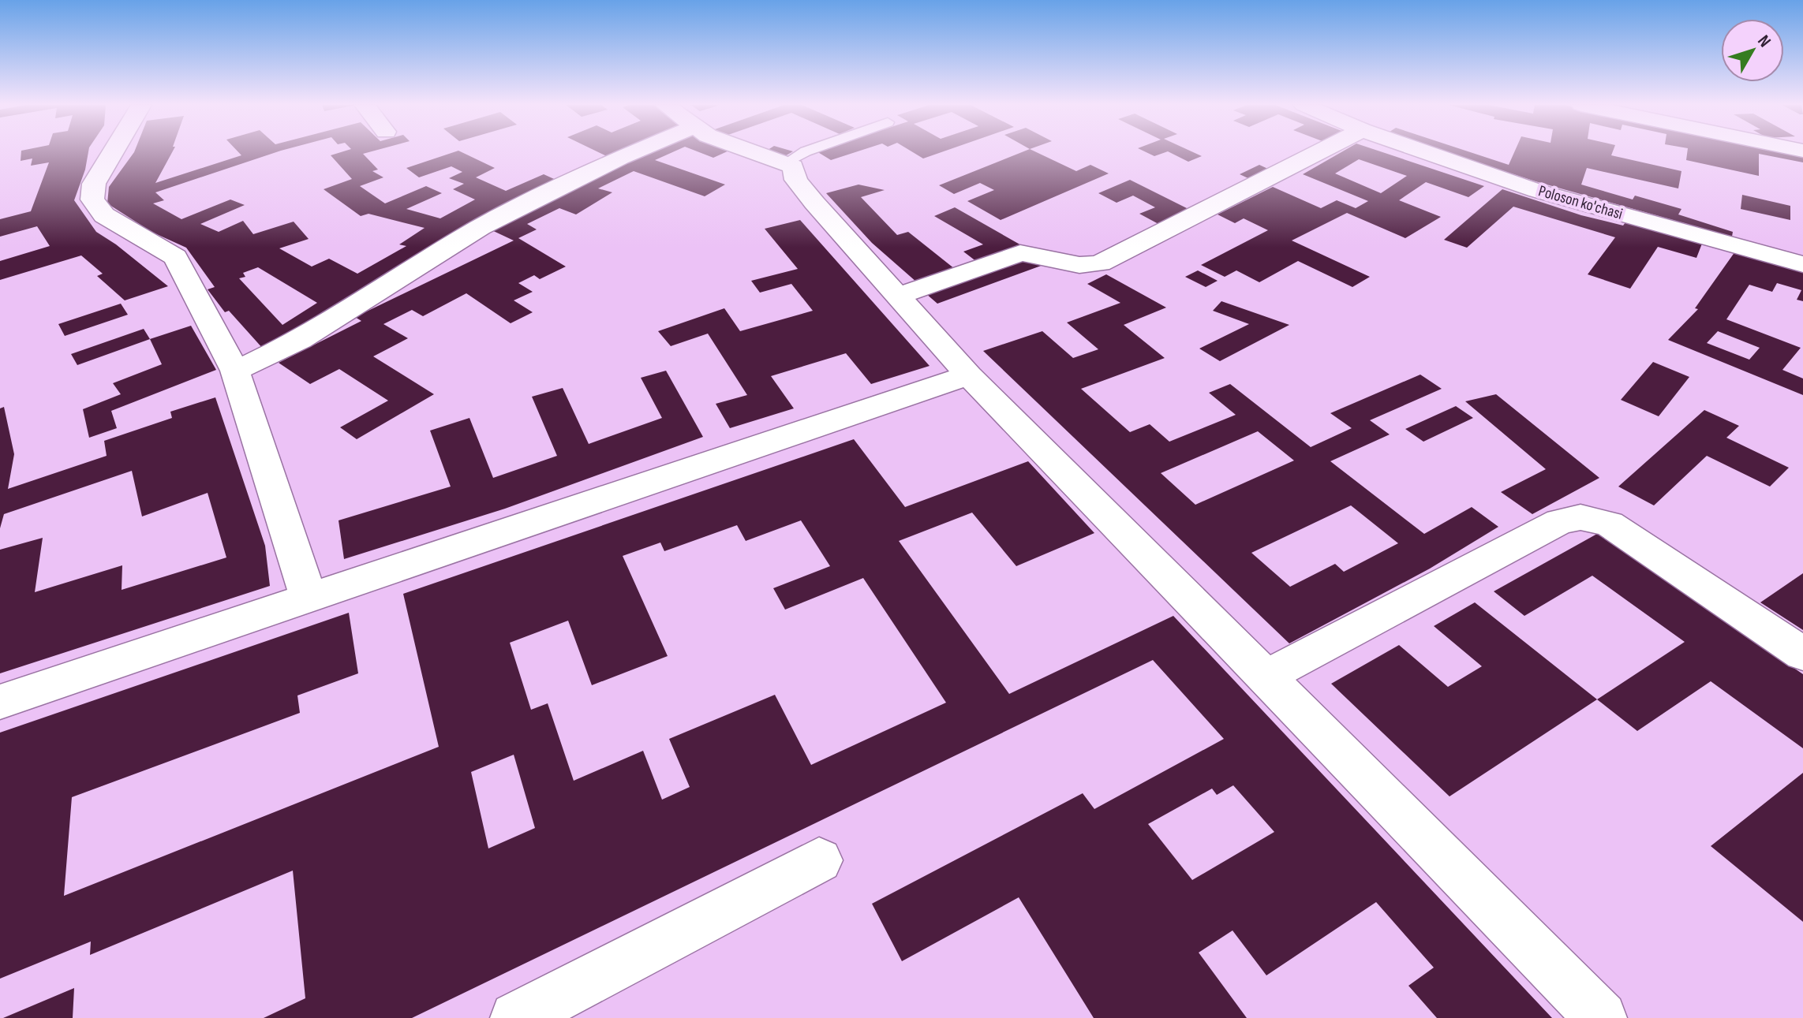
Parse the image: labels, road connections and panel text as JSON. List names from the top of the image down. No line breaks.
{"streets":{"street":["Poloson ko'chasi"]},"north":"top right"}
